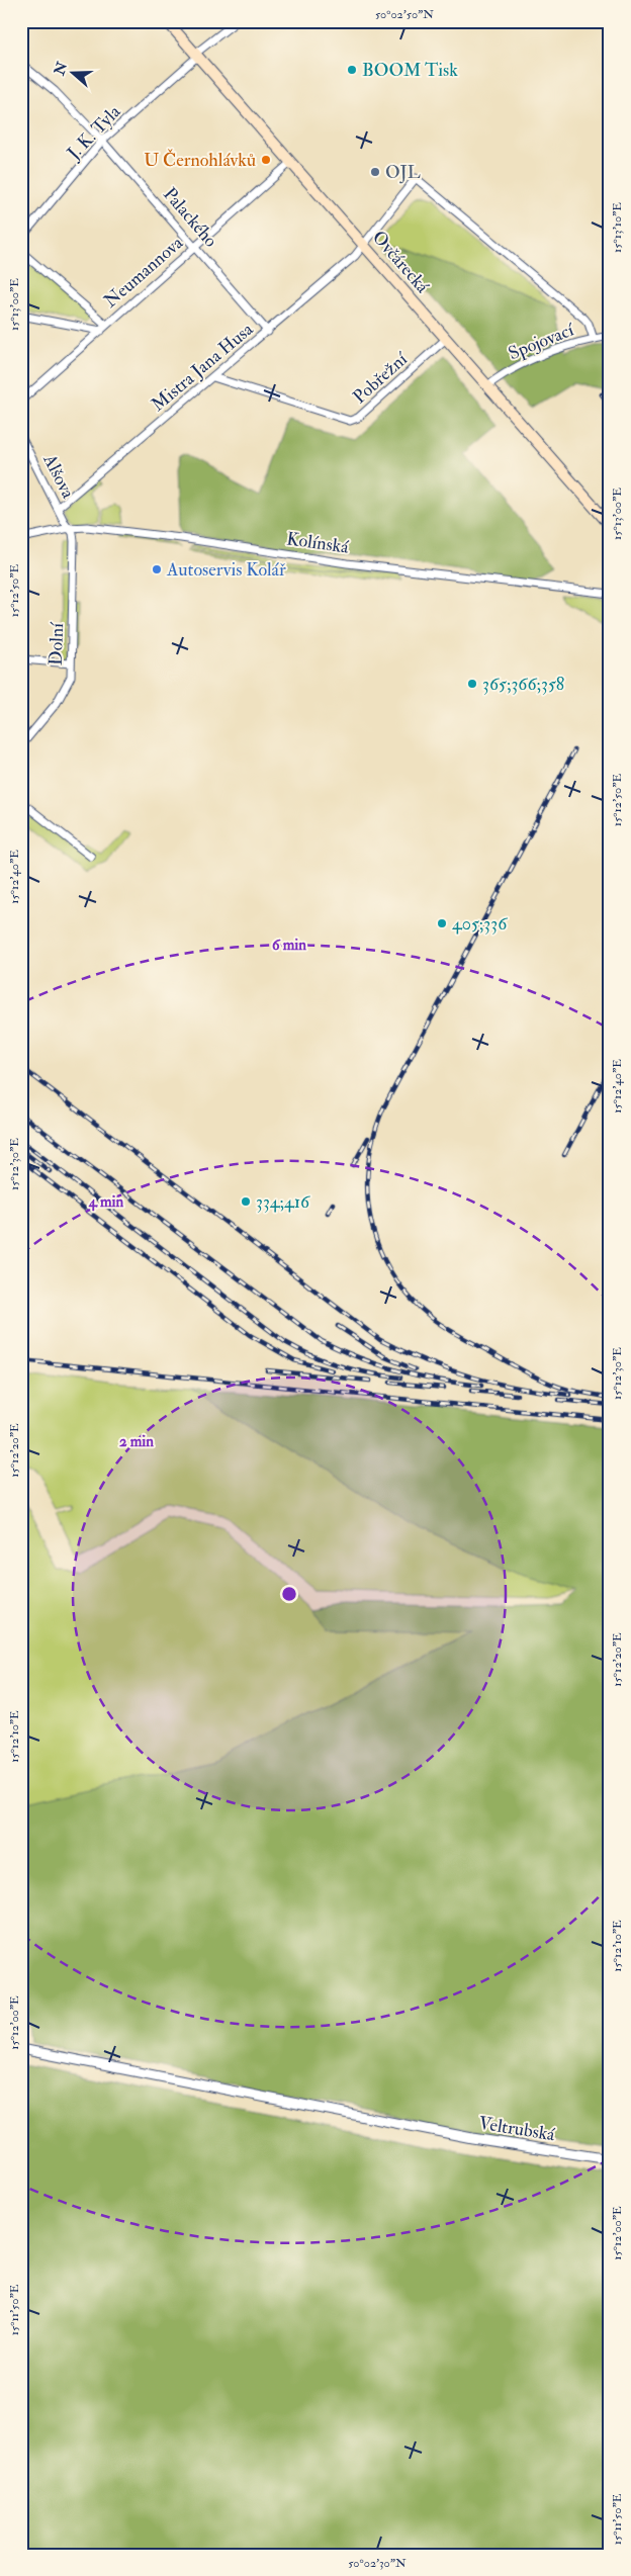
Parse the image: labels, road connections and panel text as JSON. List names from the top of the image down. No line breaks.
{"streets":{"main road":["Ovčárecká"],"street":["J. K. Tyla","Palackého","Neumannova","Spojovací","Mistra Jana Husa","Pobřežní","Alšova","Kolínská","Dolní","Veltrubská"]},"crossings":[["J. K. Tyla","Palackého"],["J. K. Tyla","Ovčárecká"],["Palackého","Neumannova"],["Palackého","Mistra Jana Husa"],["Ovčárecká","Neumannova"],["Ovčárecká","Spojovací"],["Ovčárecká","Mistra Jana Husa"],["Ovčárecká","Pobřežní"],["Spojovací","Mistra Jana Husa"],["Mistra Jana Husa","Pobřežní"],["Mistra Jana Husa","Alšova"],["Alšova","Kolínská"],["Alšova","Dolní"],["Kolínská","Dolní"]],"places":["BOOM Tisk","U Černohlávků","OJL","Autoservis Kolář","365;366;358","405;336","334;416"],"north":"left","coordinates":["50°02'50\"N","15°13'10\"E","15°13'00\"E","15°12'50\"E","15°12'40\"E","15°12'30\"E","15°12'20\"E","15°12'10\"E","15°12'00\"E","15°11'50\"E","50°02'30\"N"],"rings":["6 min","4 min","2 min"]}
